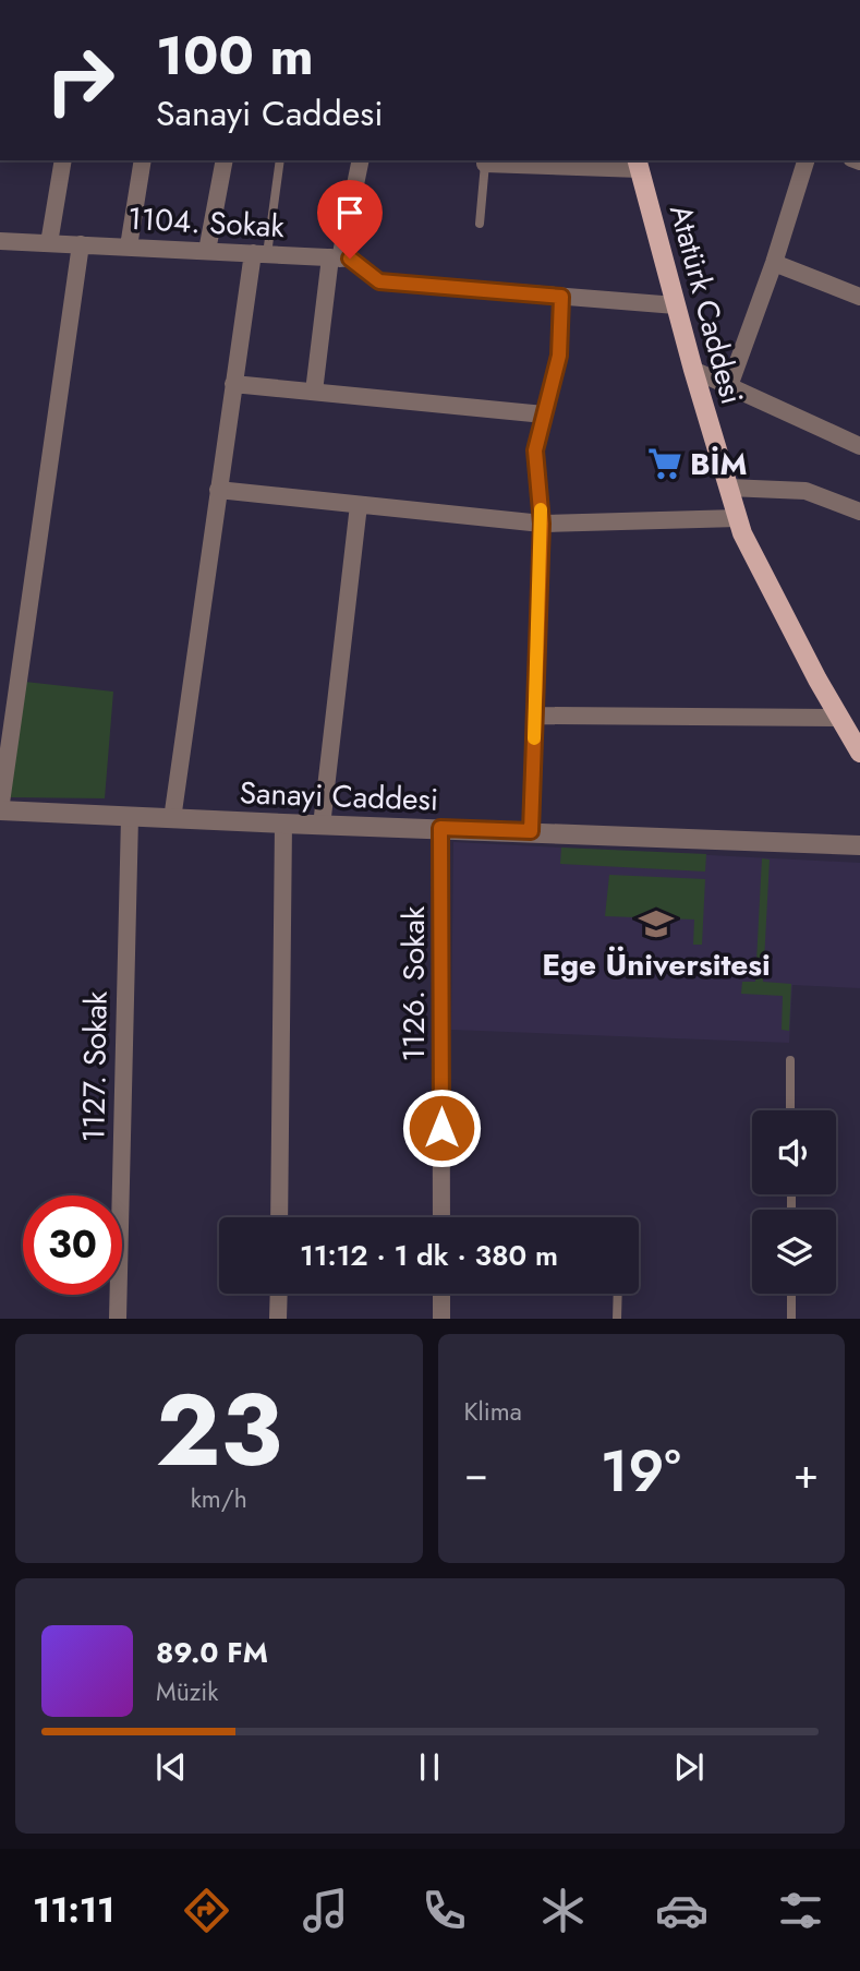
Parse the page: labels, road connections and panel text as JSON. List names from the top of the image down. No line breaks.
{"streets":{"main road":["Atatürk Caddesi"],"street":["1104. Sokak","Sanayi Caddesi","1126. Sokak","1127. Sokak"]},"crossings":[["1104. Sokak","Atatürk Caddesi"],["Sanayi Caddesi","1126. Sokak"],["Sanayi Caddesi","1127. Sokak"]],"places":{"supermarket":["BİM"],"school or university":["Ege Üniversitesi"]},"page":{"turn":["100 m","Sanayi Caddesi"],"limit":"30","trip":"11:12 · 1 dk · 380 m","tile":[["23","km/h"],"Klima"],"heat":["−","19°","+"],"song":["89.0 FM","Müzik"],"tabs":"11:11"}}
